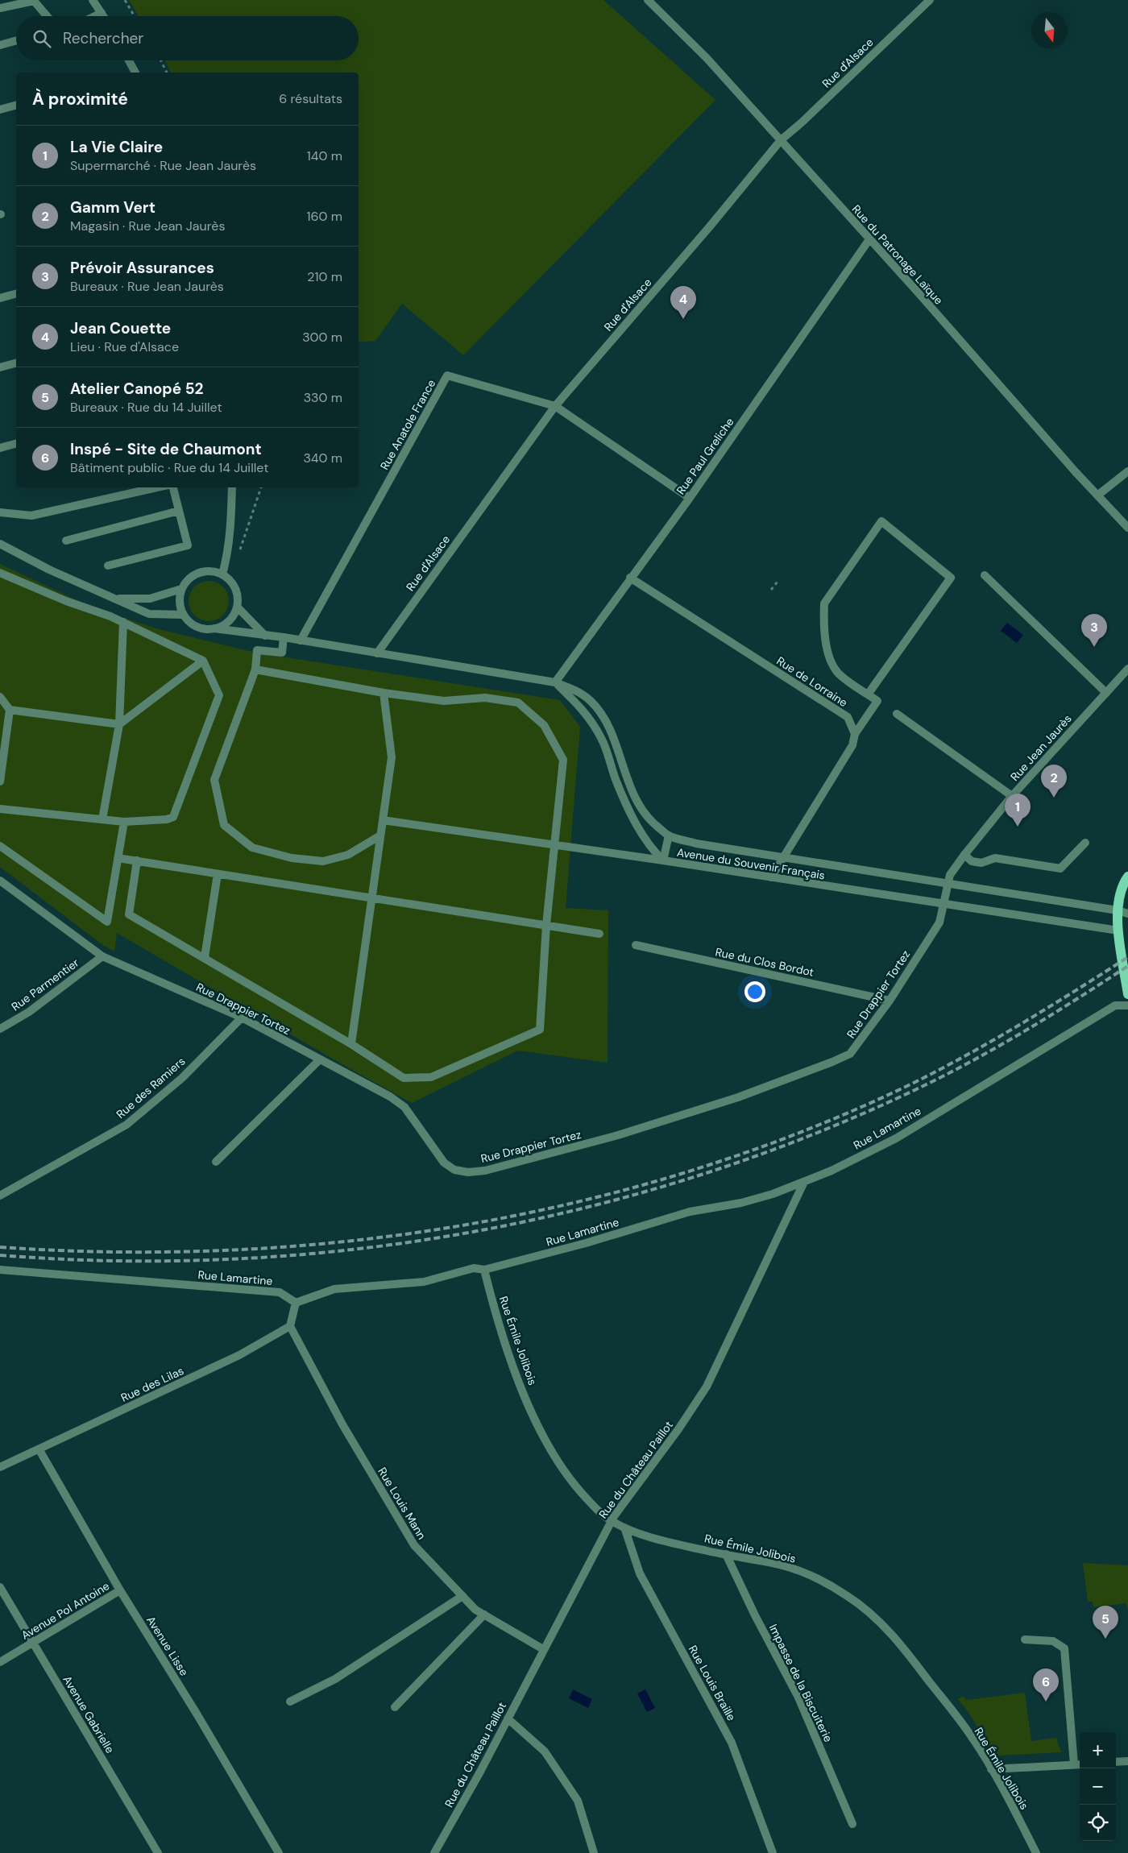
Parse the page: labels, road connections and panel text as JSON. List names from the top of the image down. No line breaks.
{"streets":{"street":["Rue d'Alsace","Rue du Patronage Laïque","Rue Anatole France","Rue Paul Greliche","Rue de Lorraine","Rue Jean Jaurès","Avenue du Souvenir Français","Rue du Clos Bordot","Rue Parmentier","Rue Drappier Tortez","Rue des Ramiers","Rue Lamartine","Rue Émile Jolibois","Rue des Lilas","Rue du Château Paillot","Rue Louis Mann","Avenue Pol Antoine","Avenue Lisse","Rue Louis Braille","Impasse de la Biscuiterie","Avenue Gabrielle"]},"crossings":[["Rue d'Alsace","Rue du Patronage Laïque"],["Rue d'Alsace","Rue Anatole France"],["Rue du Patronage Laïque","Rue Paul Greliche"],["Rue Anatole France","Rue Paul Greliche"],["Rue Paul Greliche","Rue de Lorraine"],["Rue Paul Greliche","Avenue du Souvenir Français"],["Rue Jean Jaurès","Avenue du Souvenir Français"],["Rue Jean Jaurès","Rue Drappier Tortez"],["Avenue du Souvenir Français","Rue Drappier Tortez"],["Rue du Clos Bordot","Rue Drappier Tortez"],["Rue Parmentier","Rue Drappier Tortez"],["Rue Drappier Tortez","Rue des Ramiers"],["Rue Lamartine","Rue Émile Jolibois"],["Rue Lamartine","Rue du Château Paillot"],["Rue Émile Jolibois","Rue du Château Paillot"],["Rue Émile Jolibois","Rue Louis Braille"],["Rue Émile Jolibois","Impasse de la Biscuiterie"],["Rue des Lilas","Rue Louis Mann"],["Rue des Lilas","Avenue Lisse"],["Rue du Château Paillot","Rue Louis Mann"],["Avenue Pol Antoine","Avenue Lisse"],["Avenue Pol Antoine","Avenue Gabrielle"]],"north":"bottom","page":{"search":"Rechercher","heading":["À proximité","6 résultats"],"list":[{"mark":"1","name":"La Vie Claire","note":"Supermarché · Rue Jean Jaurès","value":"140 m"},{"mark":"2","name":"Gamm Vert","note":"Magasin · Rue Jean Jaurès","value":"160 m"},{"mark":"3","name":"Prévoir Assurances","note":"Bureaux · Rue Jean Jaurès","value":"210 m"},{"mark":"4","name":"Jean Couette","note":"Lieu · Rue d'Alsace","value":"300 m"},{"mark":"5","name":"Atelier Canopé 52","note":"Bureaux · Rue du 14 Juillet","value":"330 m"},{"mark":"6","name":"Inspé - Site de Chaumont","note":"Bâtiment public · Rue du 14 Juillet","value":"340 m"}],"pins":["4","3","2","1","5","6"],"map_buttons":["+","−"]}}
